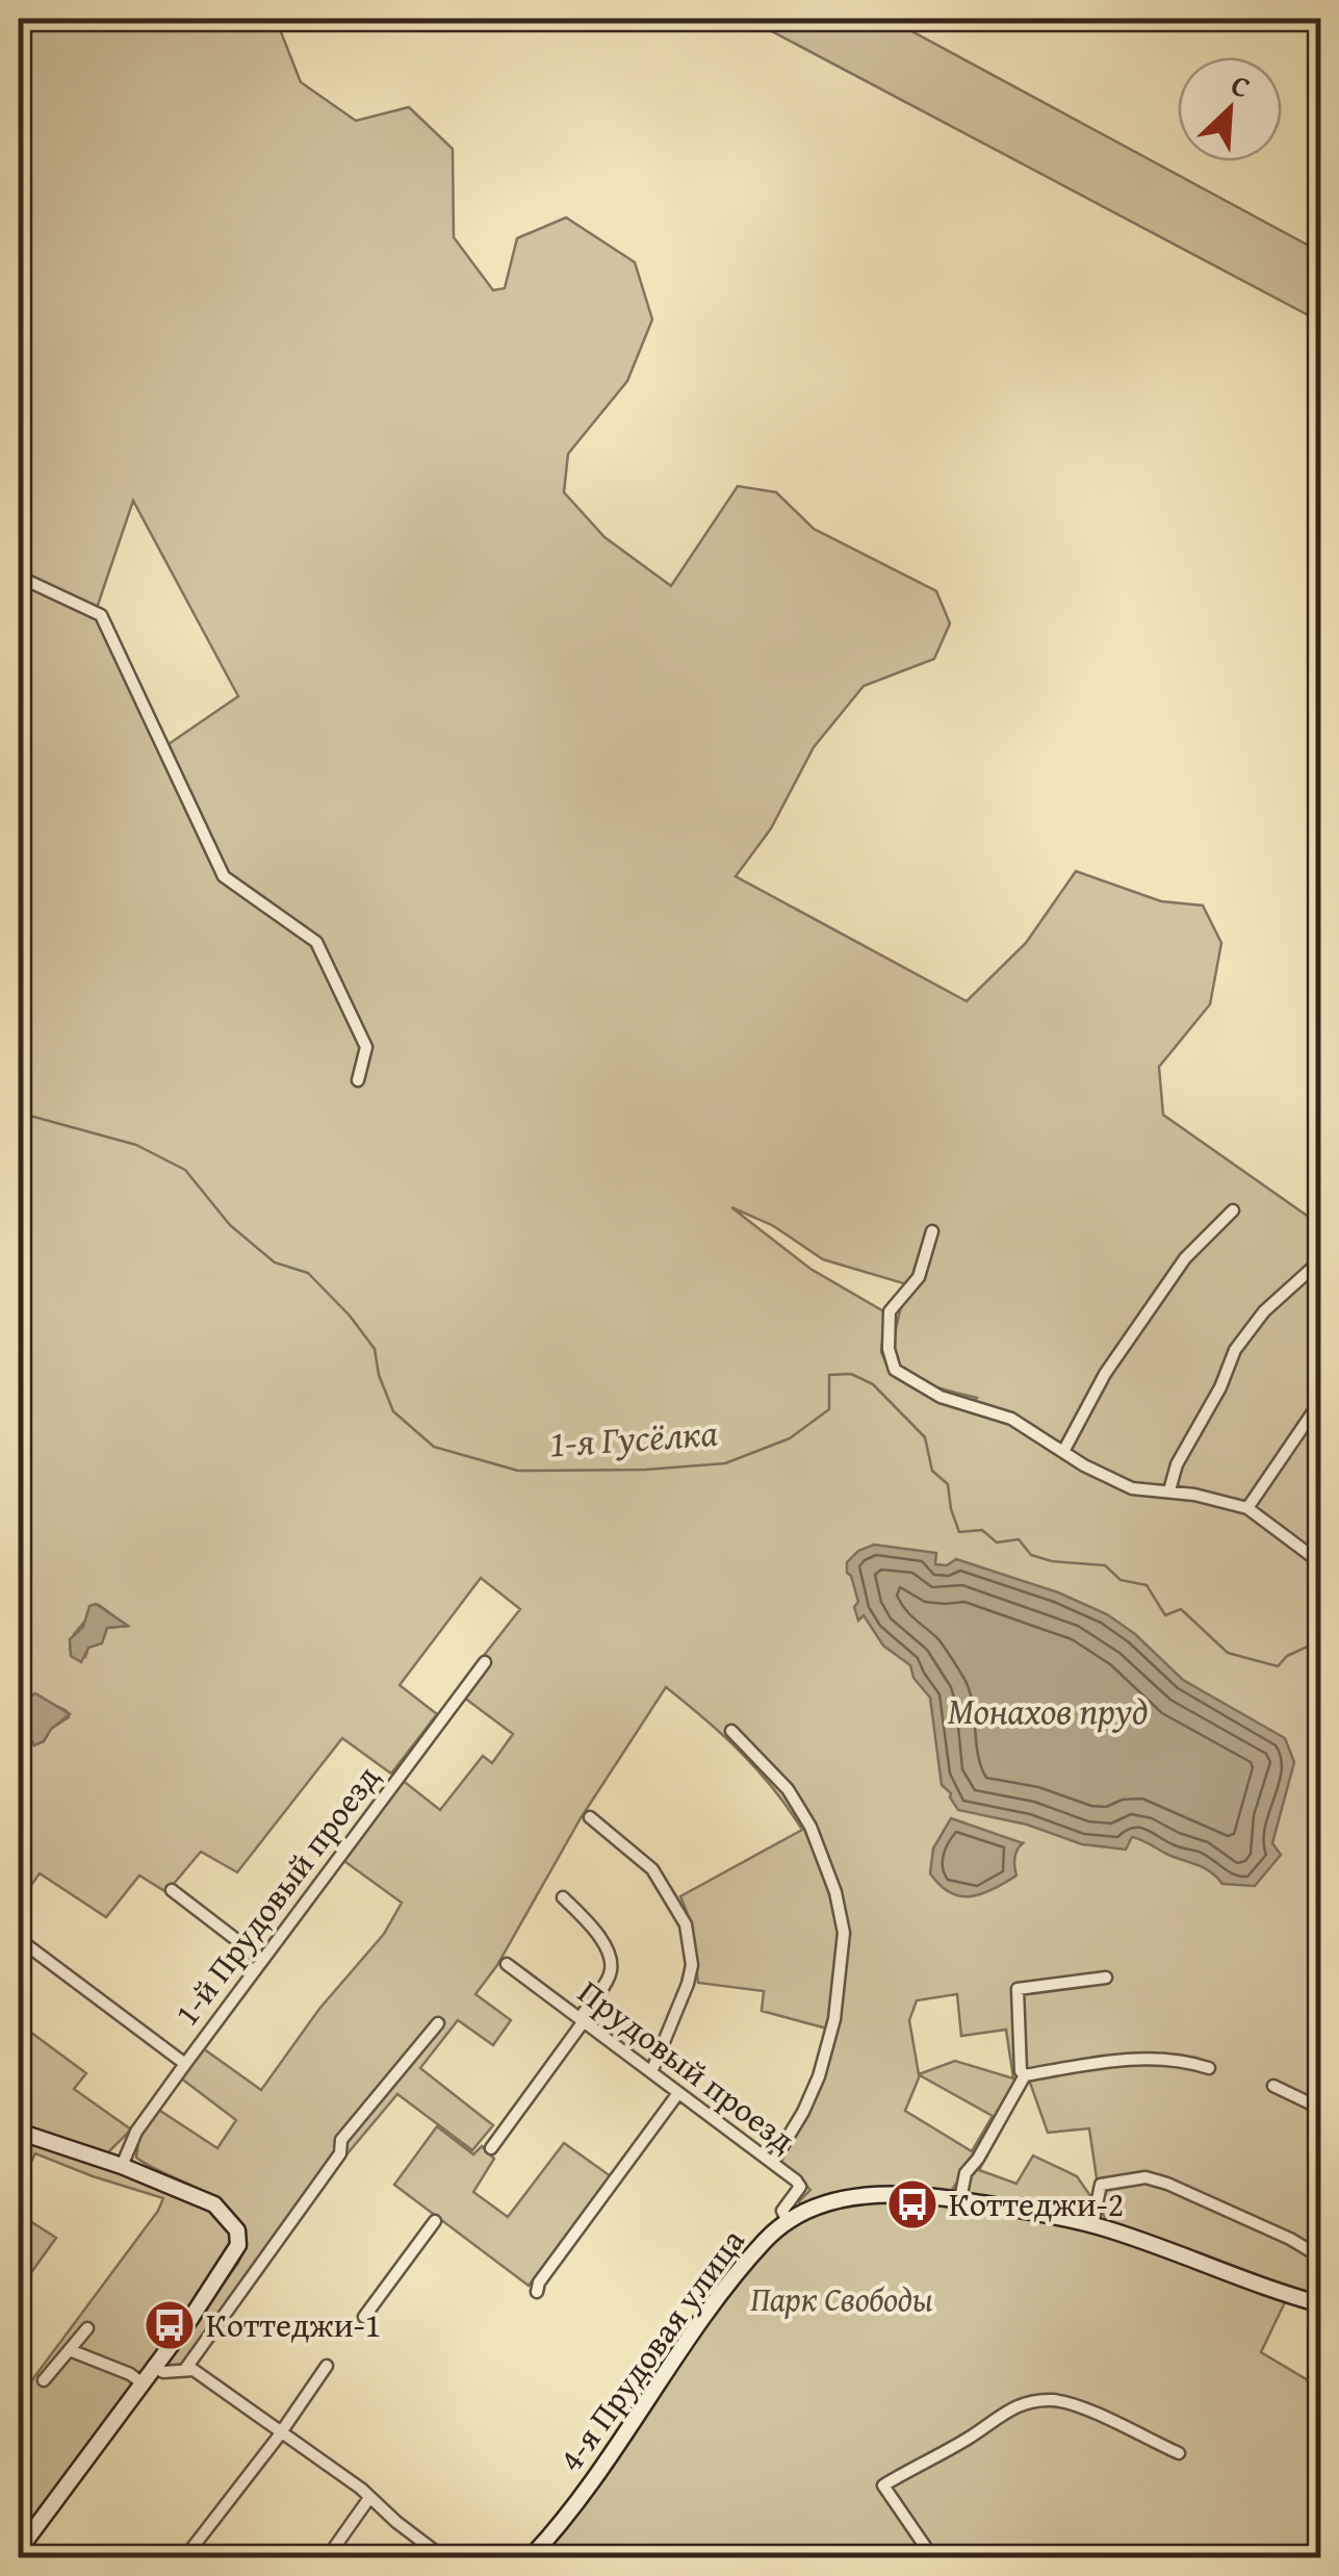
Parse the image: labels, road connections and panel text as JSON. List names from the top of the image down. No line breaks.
{"streets":{"main road":["4-я Прудовая улица"],"street":["1-й Прудовый проезд","Прудовый проезд"]},"crossings":[["Прудовый проезд","4-я Прудовая улица"]],"water":["1-я Гусёлка","Монахов пруд"],"parks":["Парк Свободы"],"places":{"bus stop":["Коттеджи-2","Коттеджи-1"]},"north":"top right"}
